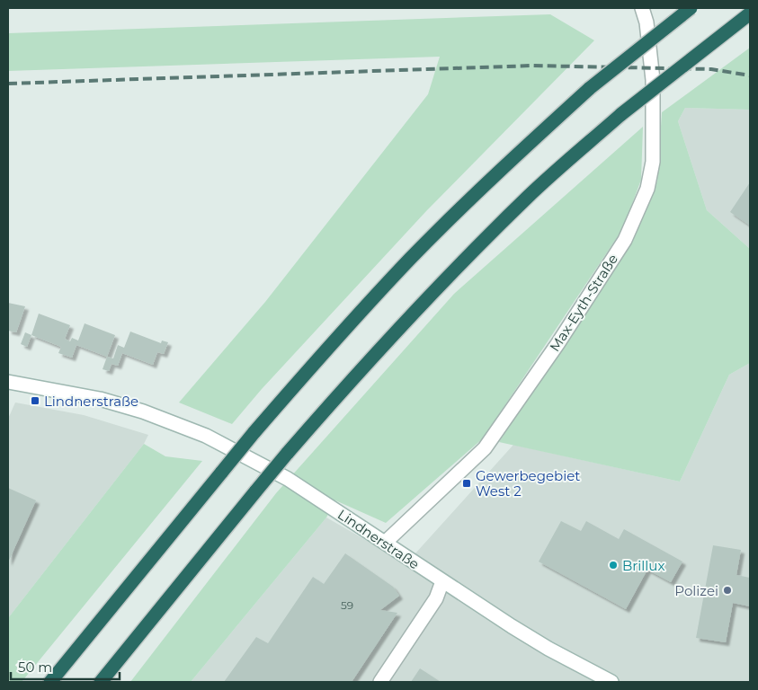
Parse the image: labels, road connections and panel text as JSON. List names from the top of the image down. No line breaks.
{"streets":{"street":["Max-Eyth-Straße","Lindnerstraße"]},"crossings":[["Max-Eyth-Straße","Lindnerstraße"]],"places":{"transit":["Lindnerstraße","Gewerbegebiet West 2"],"other":["Brillux","Polizei"]},"house_numbers":["59"],"scale_bar":"50 m"}
